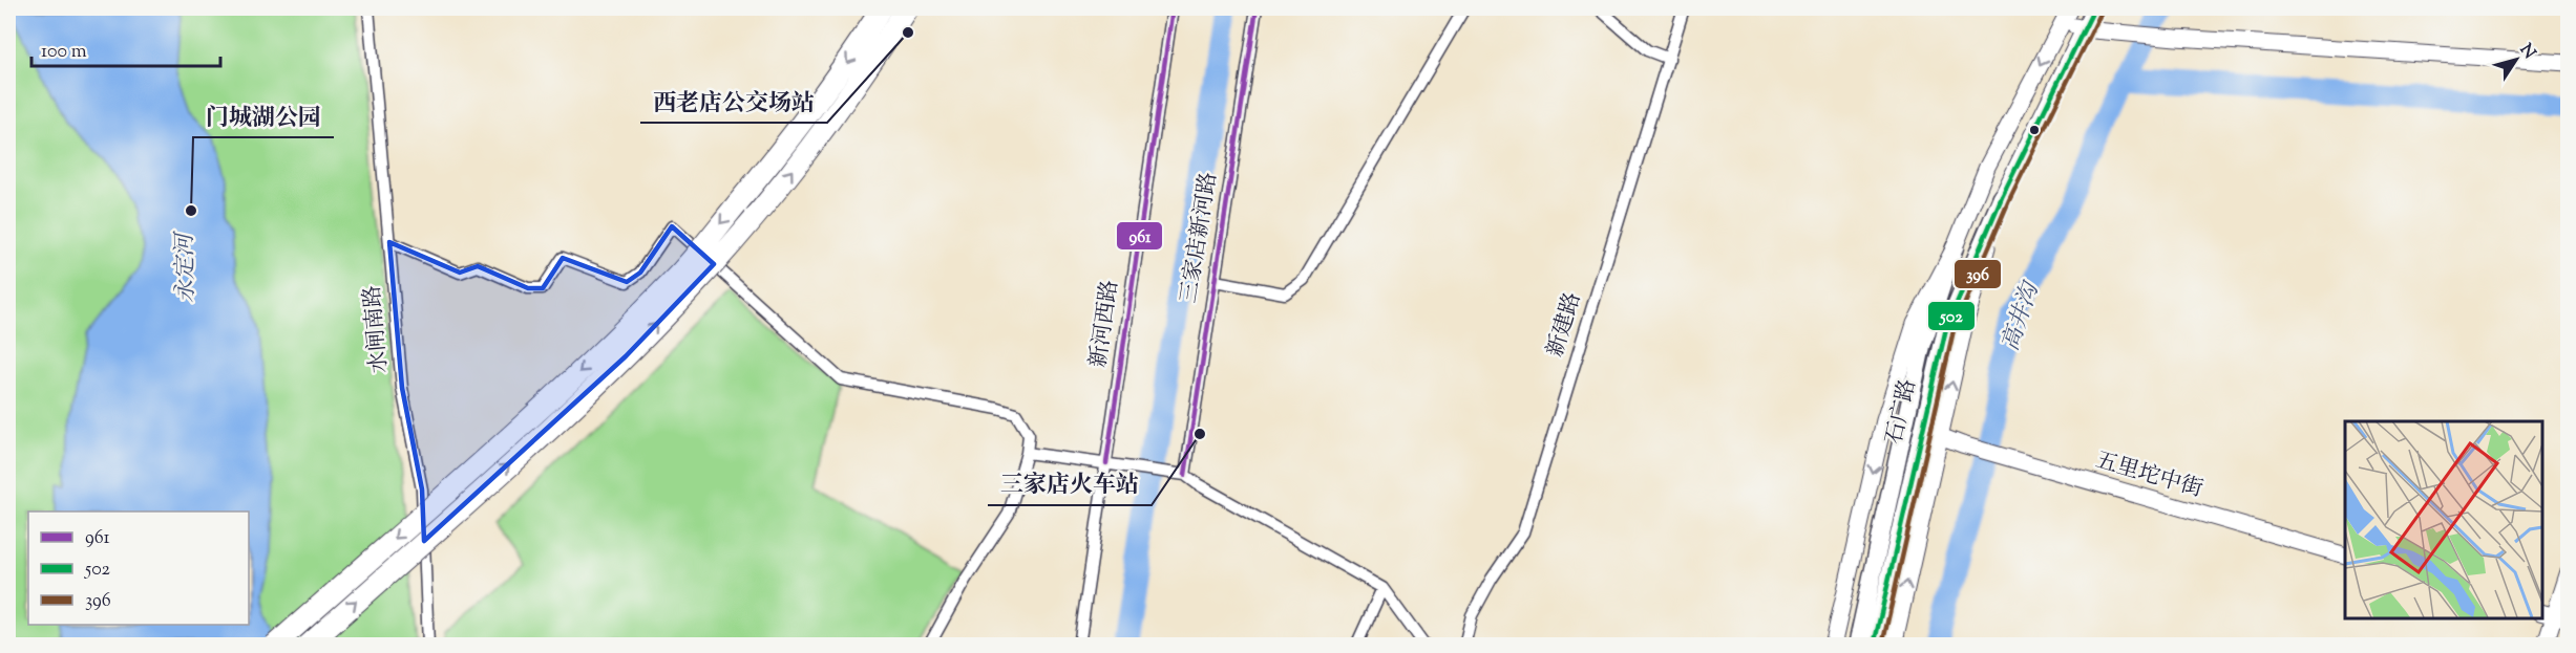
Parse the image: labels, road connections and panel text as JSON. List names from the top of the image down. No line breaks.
{"streets":{"main road":["石广路","五里坨中街"],"street":["三家店新河路","新河西路","新建路","水闸南路"]},"water":["永定河","高井沟"],"places":["西老店公交场站","门城湖公园","三家店火车站"],"lines":["transit line 961","transit line 502","transit line 396"],"legend":["961","502","396"],"scale_bar":"100 m","north":"top right"}
